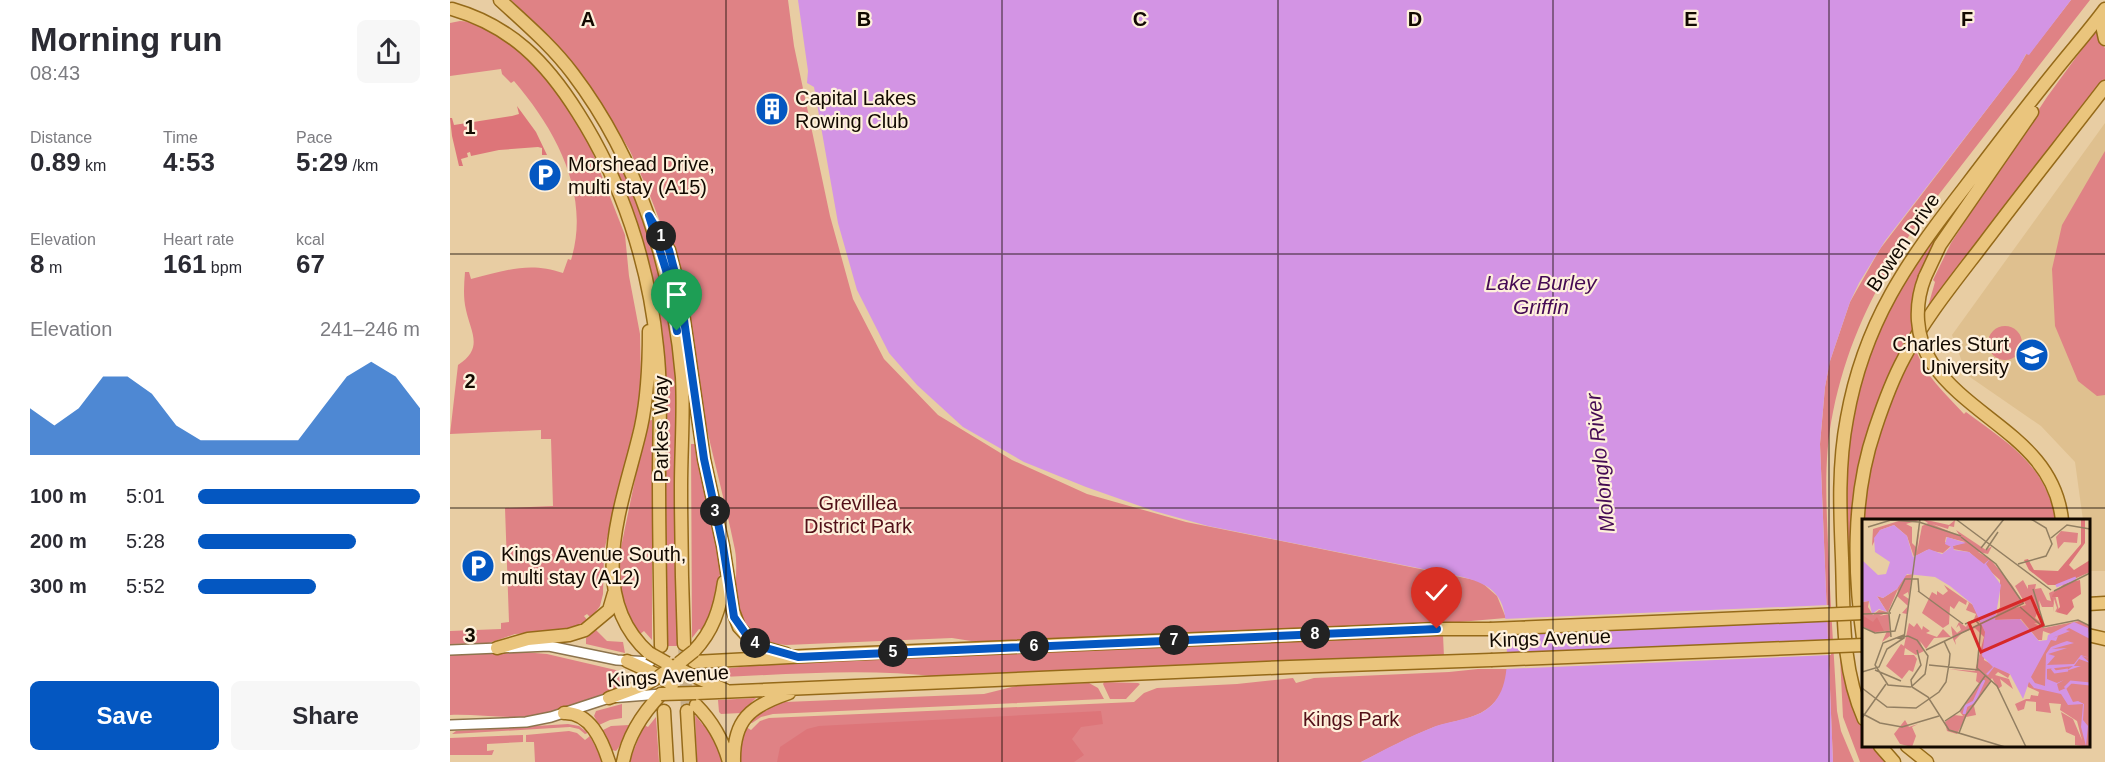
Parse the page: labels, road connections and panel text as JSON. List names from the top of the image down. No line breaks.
{"streets":{"main road":["Bowen Drive","Parkes Way","Kings Avenue"]},"crossings":[["Parkes Way","Kings Avenue"]],"water":["Lake Burley Griffin","Molonglo River"],"parks":["Grevillea District Park","Kings Park"],"places":{"building":["Capital Lakes Rowing Club"],"parking":["Morshead Drive, multi stay (A15)","Kings Avenue South, multi stay (A12)"],"school or university":["Charles Sturt University"]},"page":{"heading":["Morning run","08:43"],"stats":[["Distance","0.89 km"],["Time","4:53"],["Pace","5:29 /km"],["Elevation","8 m"],["Heart rate","161 bpm"],["kcal","67"]],"pins":["1","3","8","7","4","6","5"],"chart":["Elevation","241–246 m"],"list":[{"name":"100 m","note":"5:01"},{"name":"200 m","note":"5:28"},{"name":"300 m","note":"5:52"}],"buttons":["Save","Share"]},"grid":{"columns":["A","B","C","D","E","F"],"rows":["1","2","3"]}}
